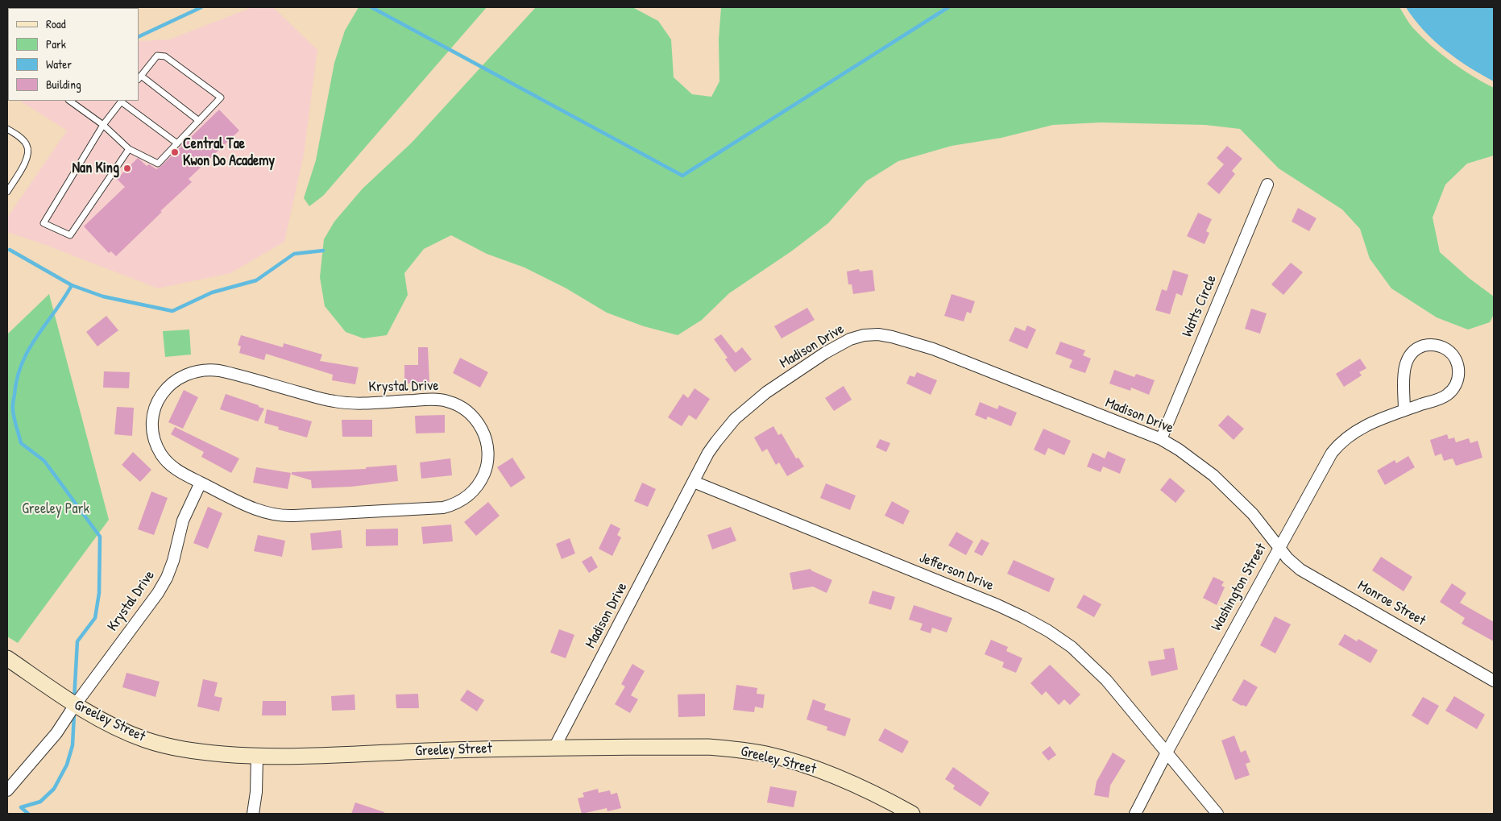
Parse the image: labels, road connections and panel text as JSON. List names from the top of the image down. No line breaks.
{"streets":{"street":["Watts Circle","Madison Drive","Krystal Drive","Jefferson Drive","Washington Street","Monroe Street","Greeley Street"]},"crossings":[["Watts Circle","Madison Drive"],["Madison Drive","Jefferson Drive"],["Madison Drive","Washington Street"],["Madison Drive","Monroe Street"],["Madison Drive","Greeley Street"],["Krystal Drive","Greeley Street"],["Jefferson Drive","Washington Street"],["Washington Street","Monroe Street"]],"parks":["Greeley Park"],"places":["Central Tae Kwon Do Academy","Nan King"],"legend":["Road","Park","Water","Building"]}
